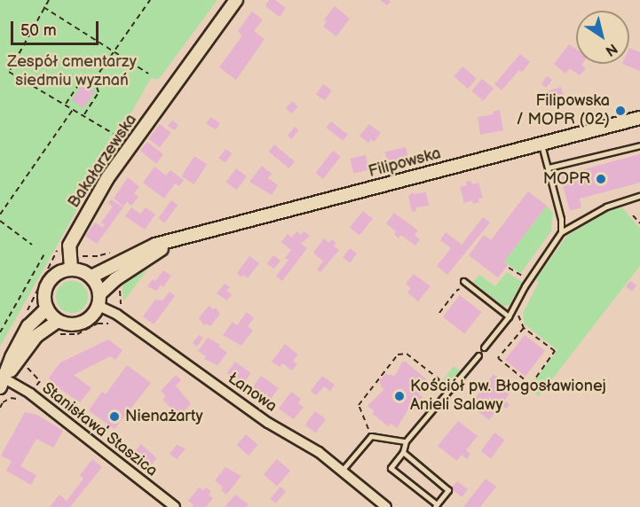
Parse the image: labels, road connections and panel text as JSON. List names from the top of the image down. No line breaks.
{"streets":{"street":["Bakałarzewska","Filipowska","Łanowa","Stanisława Staszica"]},"crossings":[["Bakałarzewska","Filipowska"],["Bakałarzewska","Łanowa"],["Filipowska","Łanowa"]],"parks":["Zespół cmentarzy siedmiu wyznań"],"places":["Filipowska / MOPR (02)","MOPR","Kościół pw. Błogosławionej Anieli Salawy","Nienażarty"],"scale_bar":"50 m","north":"bottom right"}
